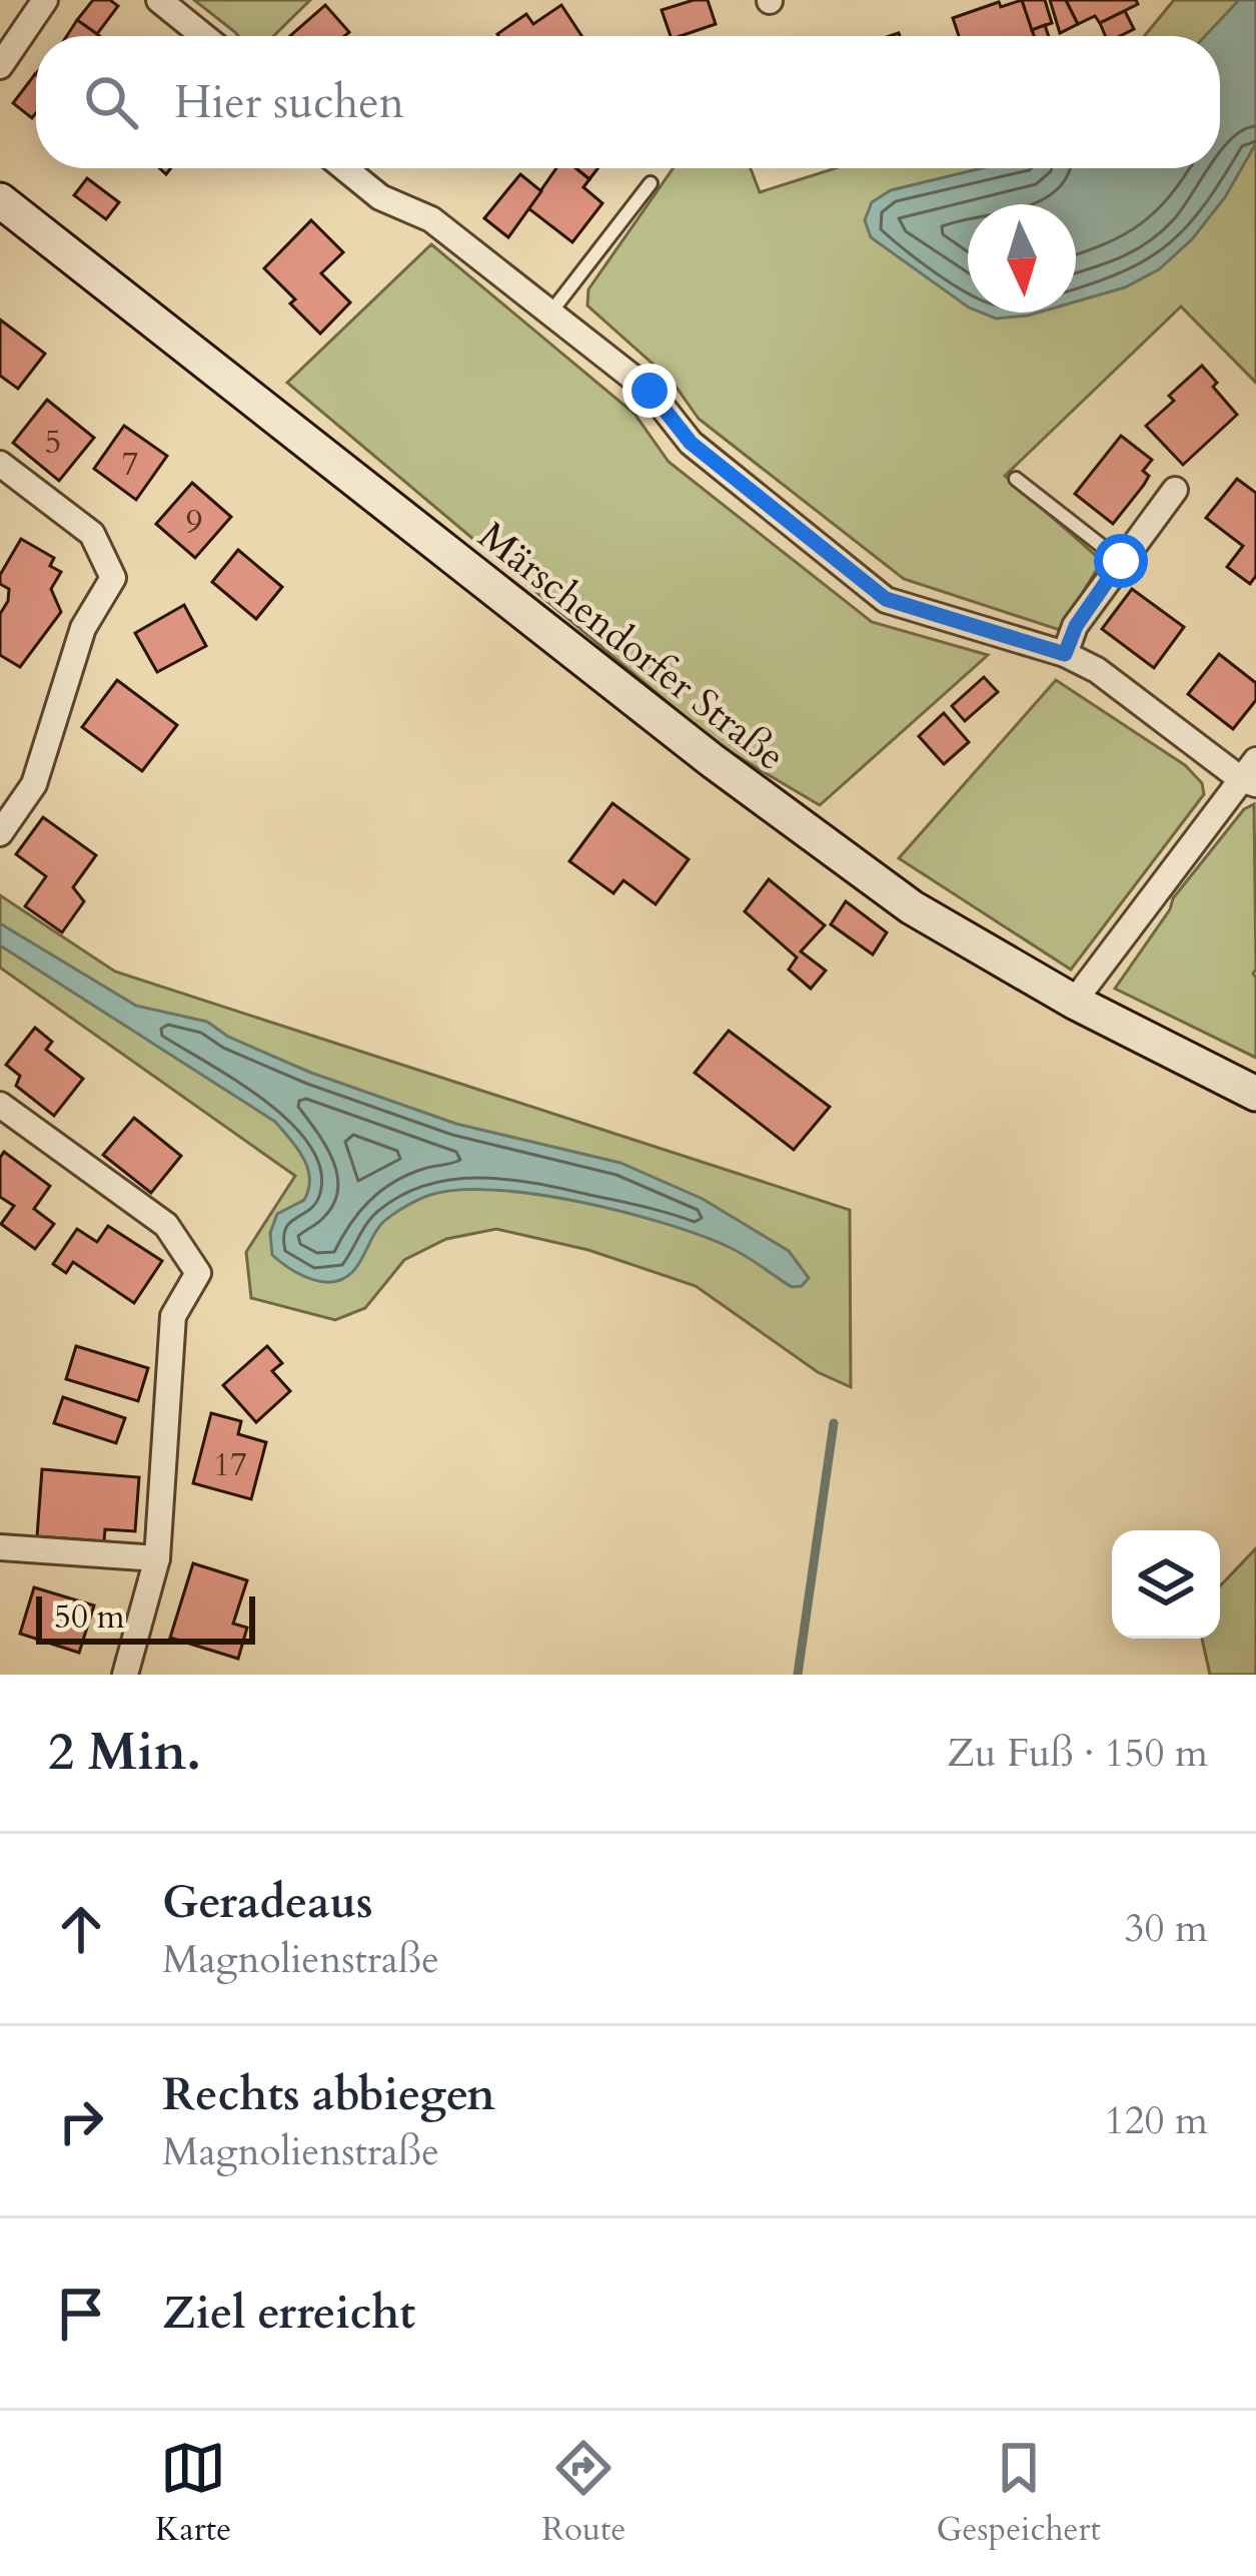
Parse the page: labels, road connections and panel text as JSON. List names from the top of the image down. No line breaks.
{"streets":{"street":["Märschendorfer Straße"]},"house_numbers":["5","7","9","17"],"scale_bar":"50 m","north":"bottom","page":{"search":"Hier suchen","scale":"50 m","heading":["2 Min.","Zu Fuß · 150 m"],"list":[["Geradeaus","Magnolienstraße","30 m"],["Rechts abbiegen","Magnolienstraße","120 m"],"Ziel erreicht"],"nav":["Karte","Route","Gespeichert"]}}
